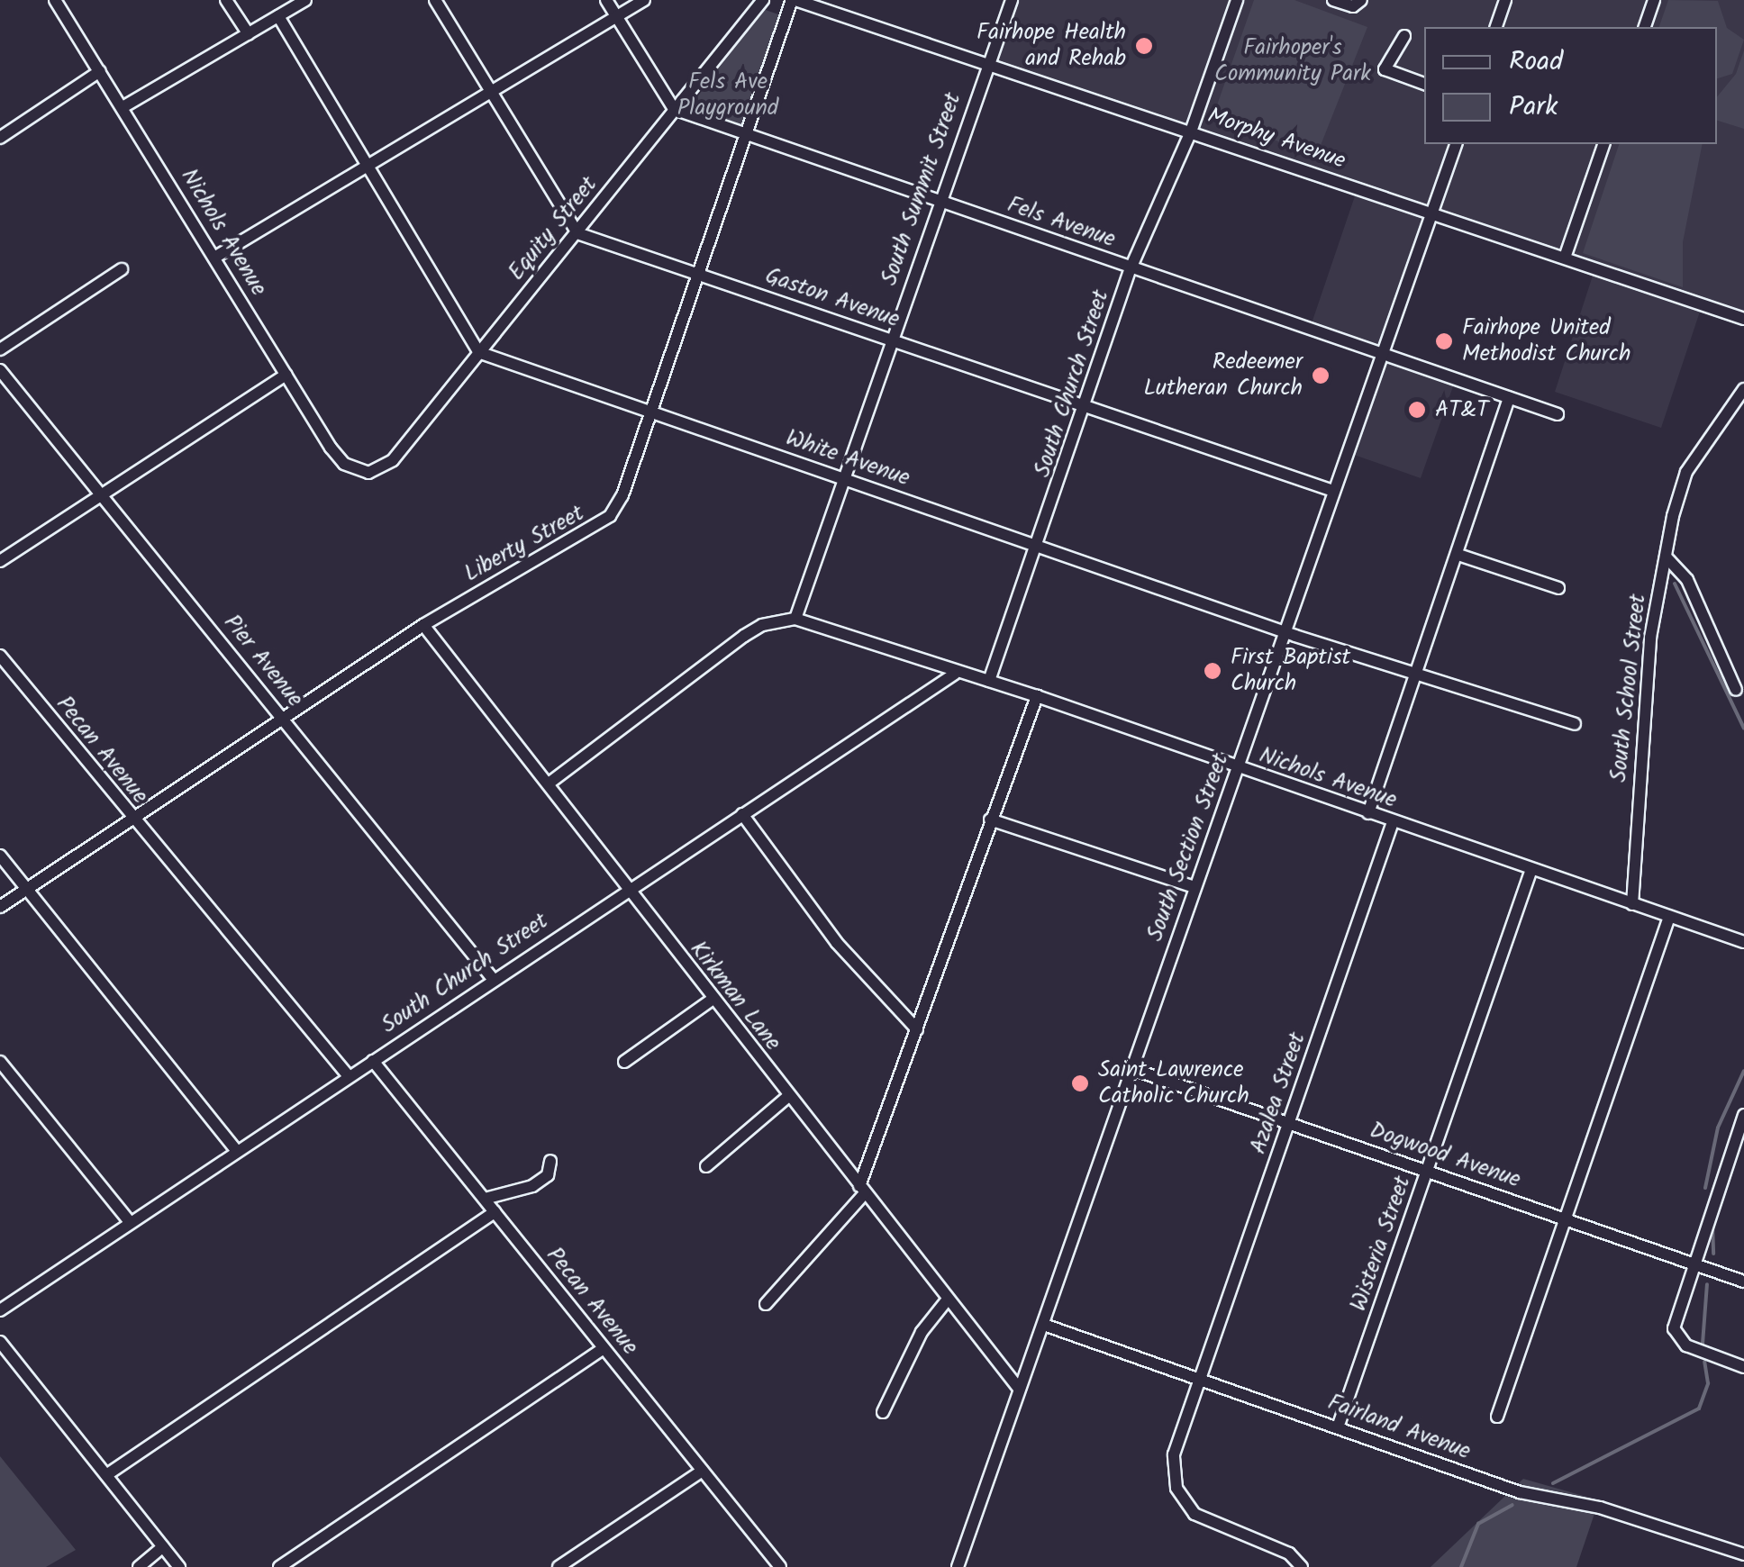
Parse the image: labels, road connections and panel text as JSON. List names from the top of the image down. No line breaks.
{"streets":{"street":["Morphy Avenue","South Summit Street","Fels Avenue","Equity Street","Nichols Avenue","Gaston Avenue","South Church Street","White Avenue","Liberty Street","Pier Avenue","South School Street","Pecan Avenue","South Section Street","Kirkman Lane","Azalea Street","Dogwood Avenue","Wisteria Street","Fairland Avenue"]},"crossings":[["Morphy Avenue","South Summit Street"],["Morphy Avenue","South Church Street"],["Morphy Avenue","Liberty Street"],["Morphy Avenue","South Section Street"],["South Summit Street","Fels Avenue"],["South Summit Street","Nichols Avenue"],["South Summit Street","Gaston Avenue"],["South Summit Street","White Avenue"],["Fels Avenue","Equity Street"],["Fels Avenue","South Church Street"],["Fels Avenue","Liberty Street"],["Fels Avenue","South Section Street"],["Equity Street","Nichols Avenue"],["Equity Street","Gaston Avenue"],["Equity Street","White Avenue"],["Nichols Avenue","South Church Street"],["Nichols Avenue","South School Street"],["Nichols Avenue","South Section Street"],["Nichols Avenue","Azalea Street"],["Nichols Avenue","Wisteria Street"],["Gaston Avenue","South Church Street"],["Gaston Avenue","Liberty Street"],["Gaston Avenue","South Section Street"],["South Church Street","White Avenue"],["South Church Street","Pier Avenue"],["South Church Street","Pecan Avenue"],["South Church Street","Kirkman Lane"],["White Avenue","Liberty Street"],["White Avenue","South Section Street"],["Liberty Street","Pier Avenue"],["Liberty Street","Pecan Avenue"],["Liberty Street","Kirkman Lane"],["South Section Street","Kirkman Lane"],["South Section Street","Dogwood Avenue"],["South Section Street","Fairland Avenue"],["Azalea Street","Dogwood Avenue"],["Azalea Street","Fairland Avenue"],["Dogwood Avenue","Wisteria Street"],["Wisteria Street","Fairland Avenue"]],"parks":["Fairhoper's Community Park","Fels Ave Playground"],"places":["Fairhope Health and Rehab","Fairhope United Methodist Church","Redeemer Lutheran Church","AT&T","First Baptist Church","Saint Lawrence Catholic Church"],"legend":["Road","Park"]}
